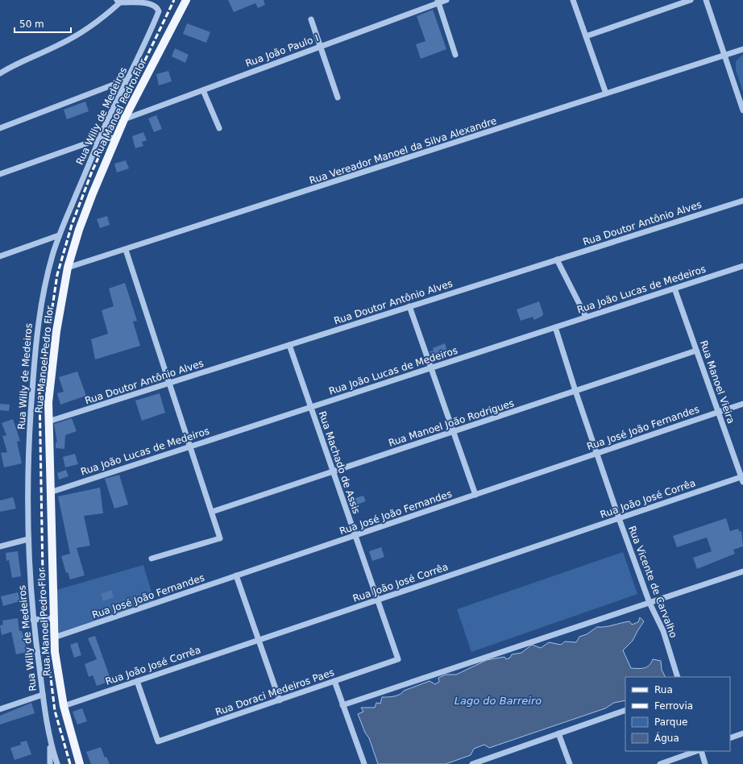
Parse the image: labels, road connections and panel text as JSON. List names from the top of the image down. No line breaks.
{"streets":{"main road":["Rua Manoel Pedro Flor"],"street":["Rua João Paulo I","Rua Willy de Medeiros","Rua Vereador Manoel da Silva Alexandre","Rua Doutor Antônio Alves","Rua João Lucas de Medeiros","Rua Manoel Vieira","Rua Manoel João Rodrigues","Rua José João Fernandes","Rua Machado de Assis","Rua João José Corrêa","Rua Vicente de Carvalho","Rua Doraci Medeiros Paes"]},"crossings":[["Rua João Paulo I","Rua Manoel Pedro Flor"],["Rua Manoel Pedro Flor","Rua Vereador Manoel da Silva Alexandre"],["Rua Manoel Pedro Flor","Rua Doutor Antônio Alves"],["Rua Manoel Pedro Flor","Rua João Lucas de Medeiros"],["Rua Manoel Pedro Flor","Rua José João Fernandes"],["Rua Manoel Pedro Flor","Rua João José Corrêa"],["Rua Doutor Antônio Alves","Rua Machado de Assis"],["Rua João Lucas de Medeiros","Rua Manoel Vieira"],["Rua João Lucas de Medeiros","Rua Machado de Assis"],["Rua João Lucas de Medeiros","Rua Vicente de Carvalho"],["Rua Manoel Vieira","Rua Manoel João Rodrigues"],["Rua Manoel Vieira","Rua José João Fernandes"],["Rua Manoel Vieira","Rua João José Corrêa"],["Rua Manoel João Rodrigues","Rua Machado de Assis"],["Rua Manoel João Rodrigues","Rua Vicente de Carvalho"],["Rua José João Fernandes","Rua Machado de Assis"],["Rua José João Fernandes","Rua Vicente de Carvalho"],["Rua Machado de Assis","Rua João José Corrêa"],["Rua Machado de Assis","Rua Doraci Medeiros Paes"],["Rua João José Corrêa","Rua Vicente de Carvalho"],["Rua João José Corrêa","Rua Doraci Medeiros Paes"]],"water":["Lago do Barreiro"],"legend":["Rua","Ferrovia","Parque","Água"],"scale_bar":"50 m"}
